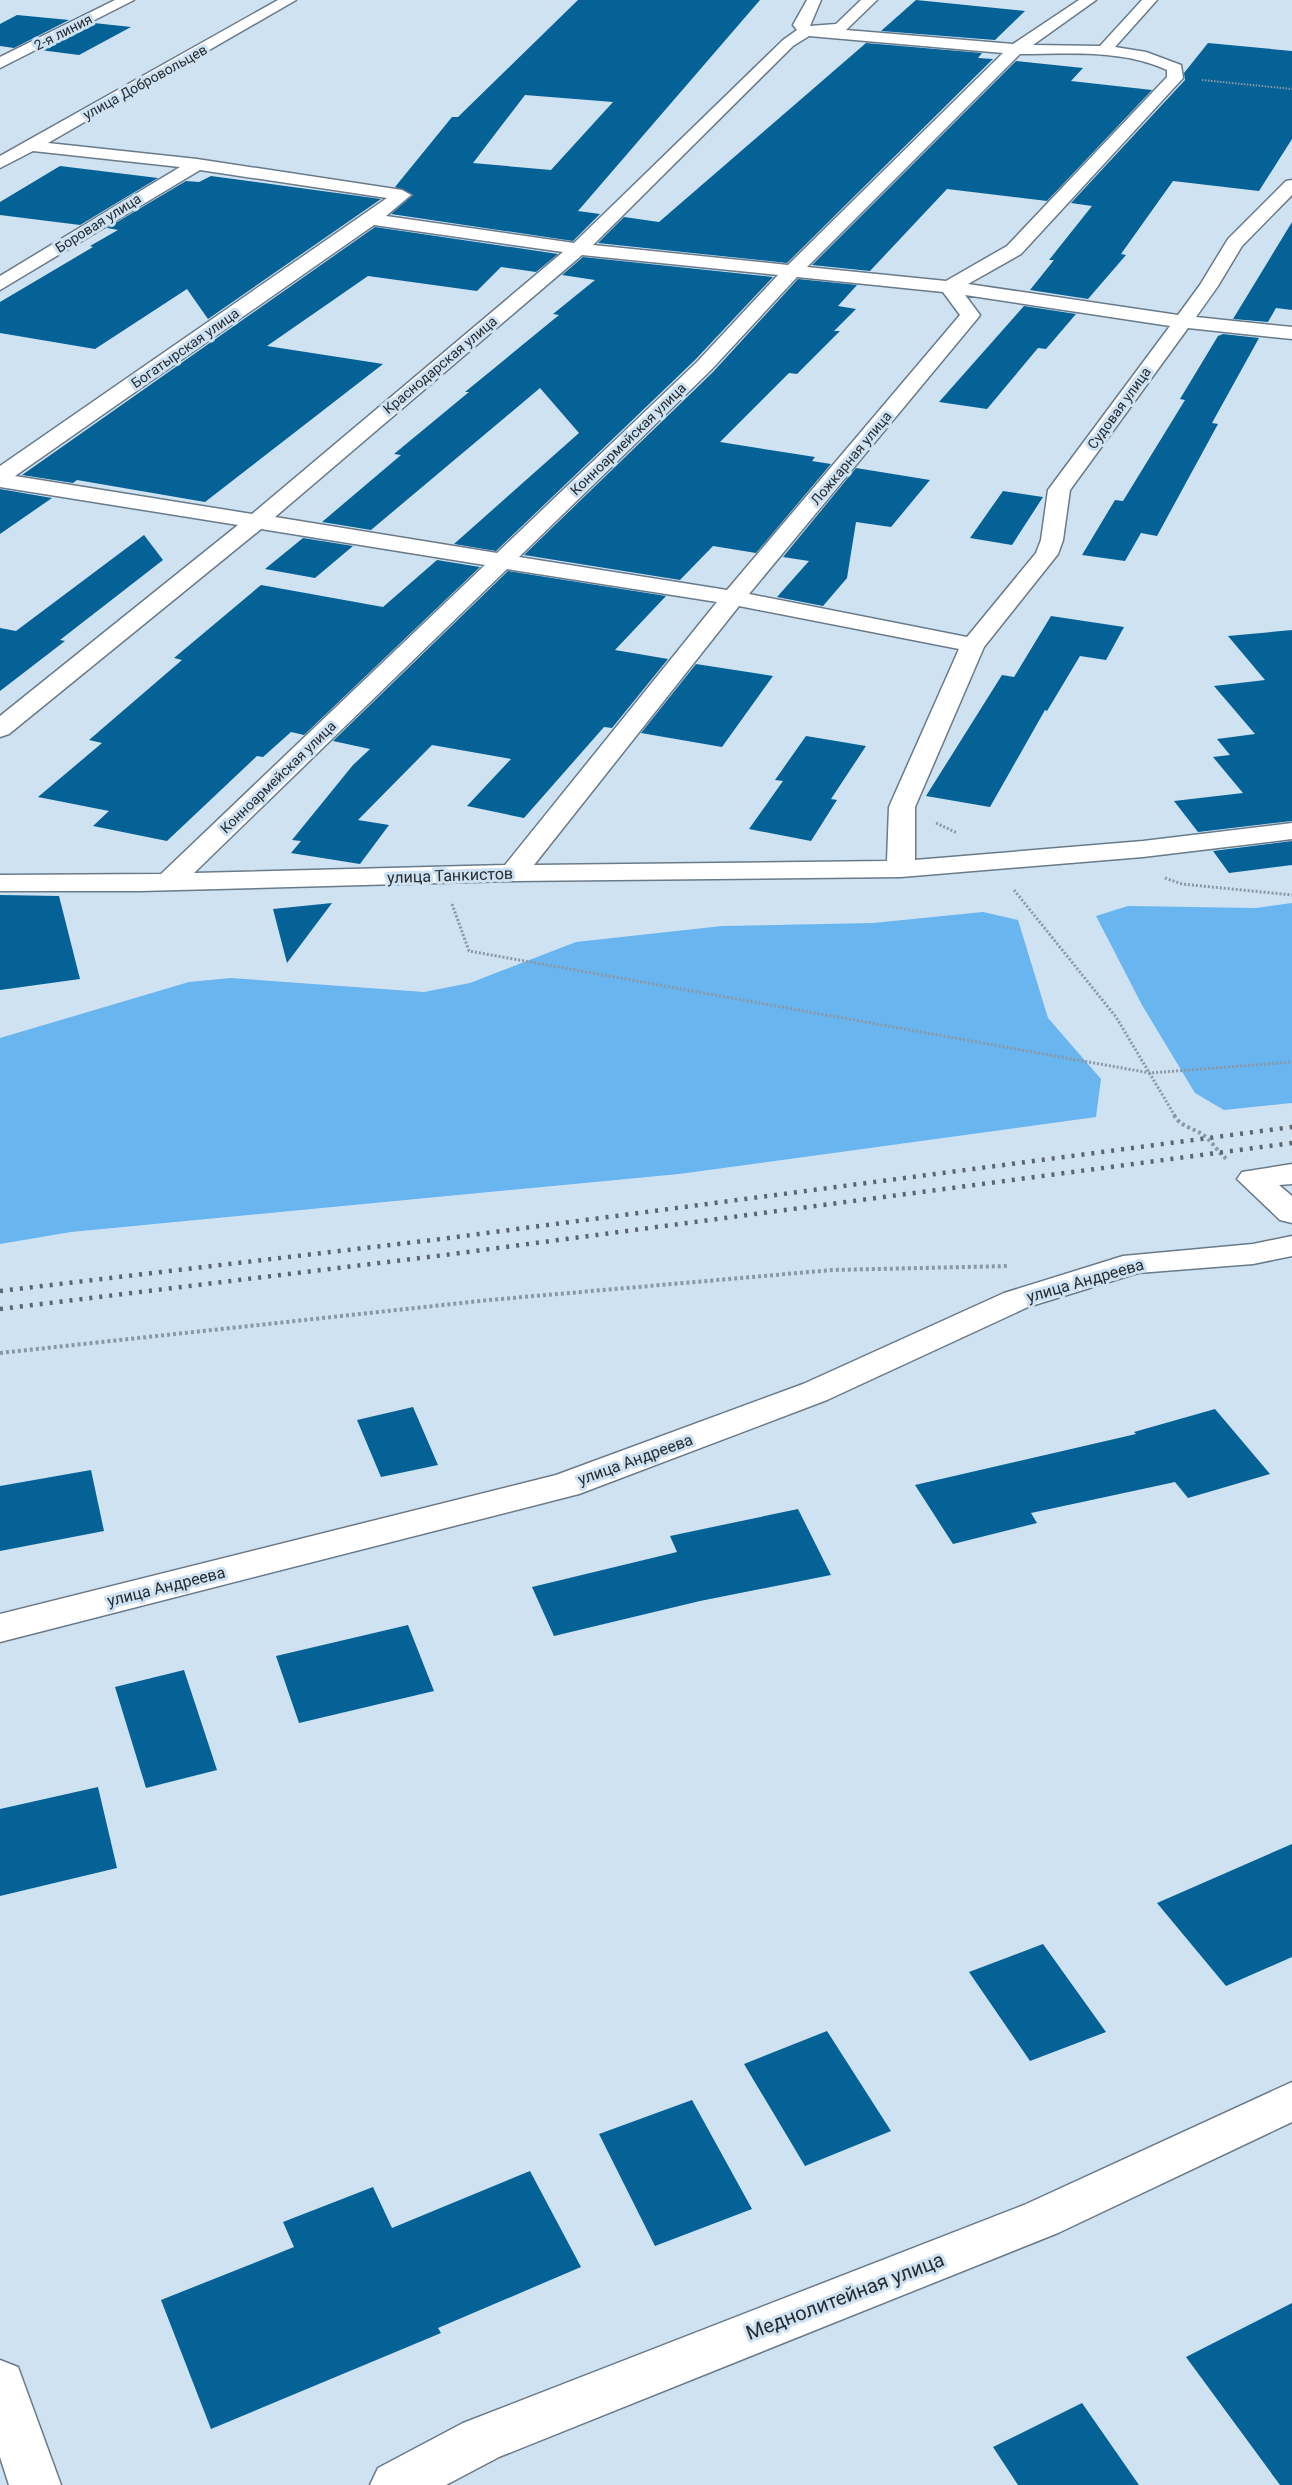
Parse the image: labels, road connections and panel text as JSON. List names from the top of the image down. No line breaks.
{"streets":{"street":["2-я линия","улица Добровольцев","Боровая улица","Богатырская улица","Краснодарская улица","Судовая улица","Конноармейская улица","Ложкарная улица","улица Танкистов","улица Андреева","Меднолитейная улица"]},"crossings":[["Боровая улица","Богатырская улица"],["Судовая улица","улица Танкистов"],["Конноармейская улица","улица Танкистов"],["Ложкарная улица","улица Танкистов"]]}
